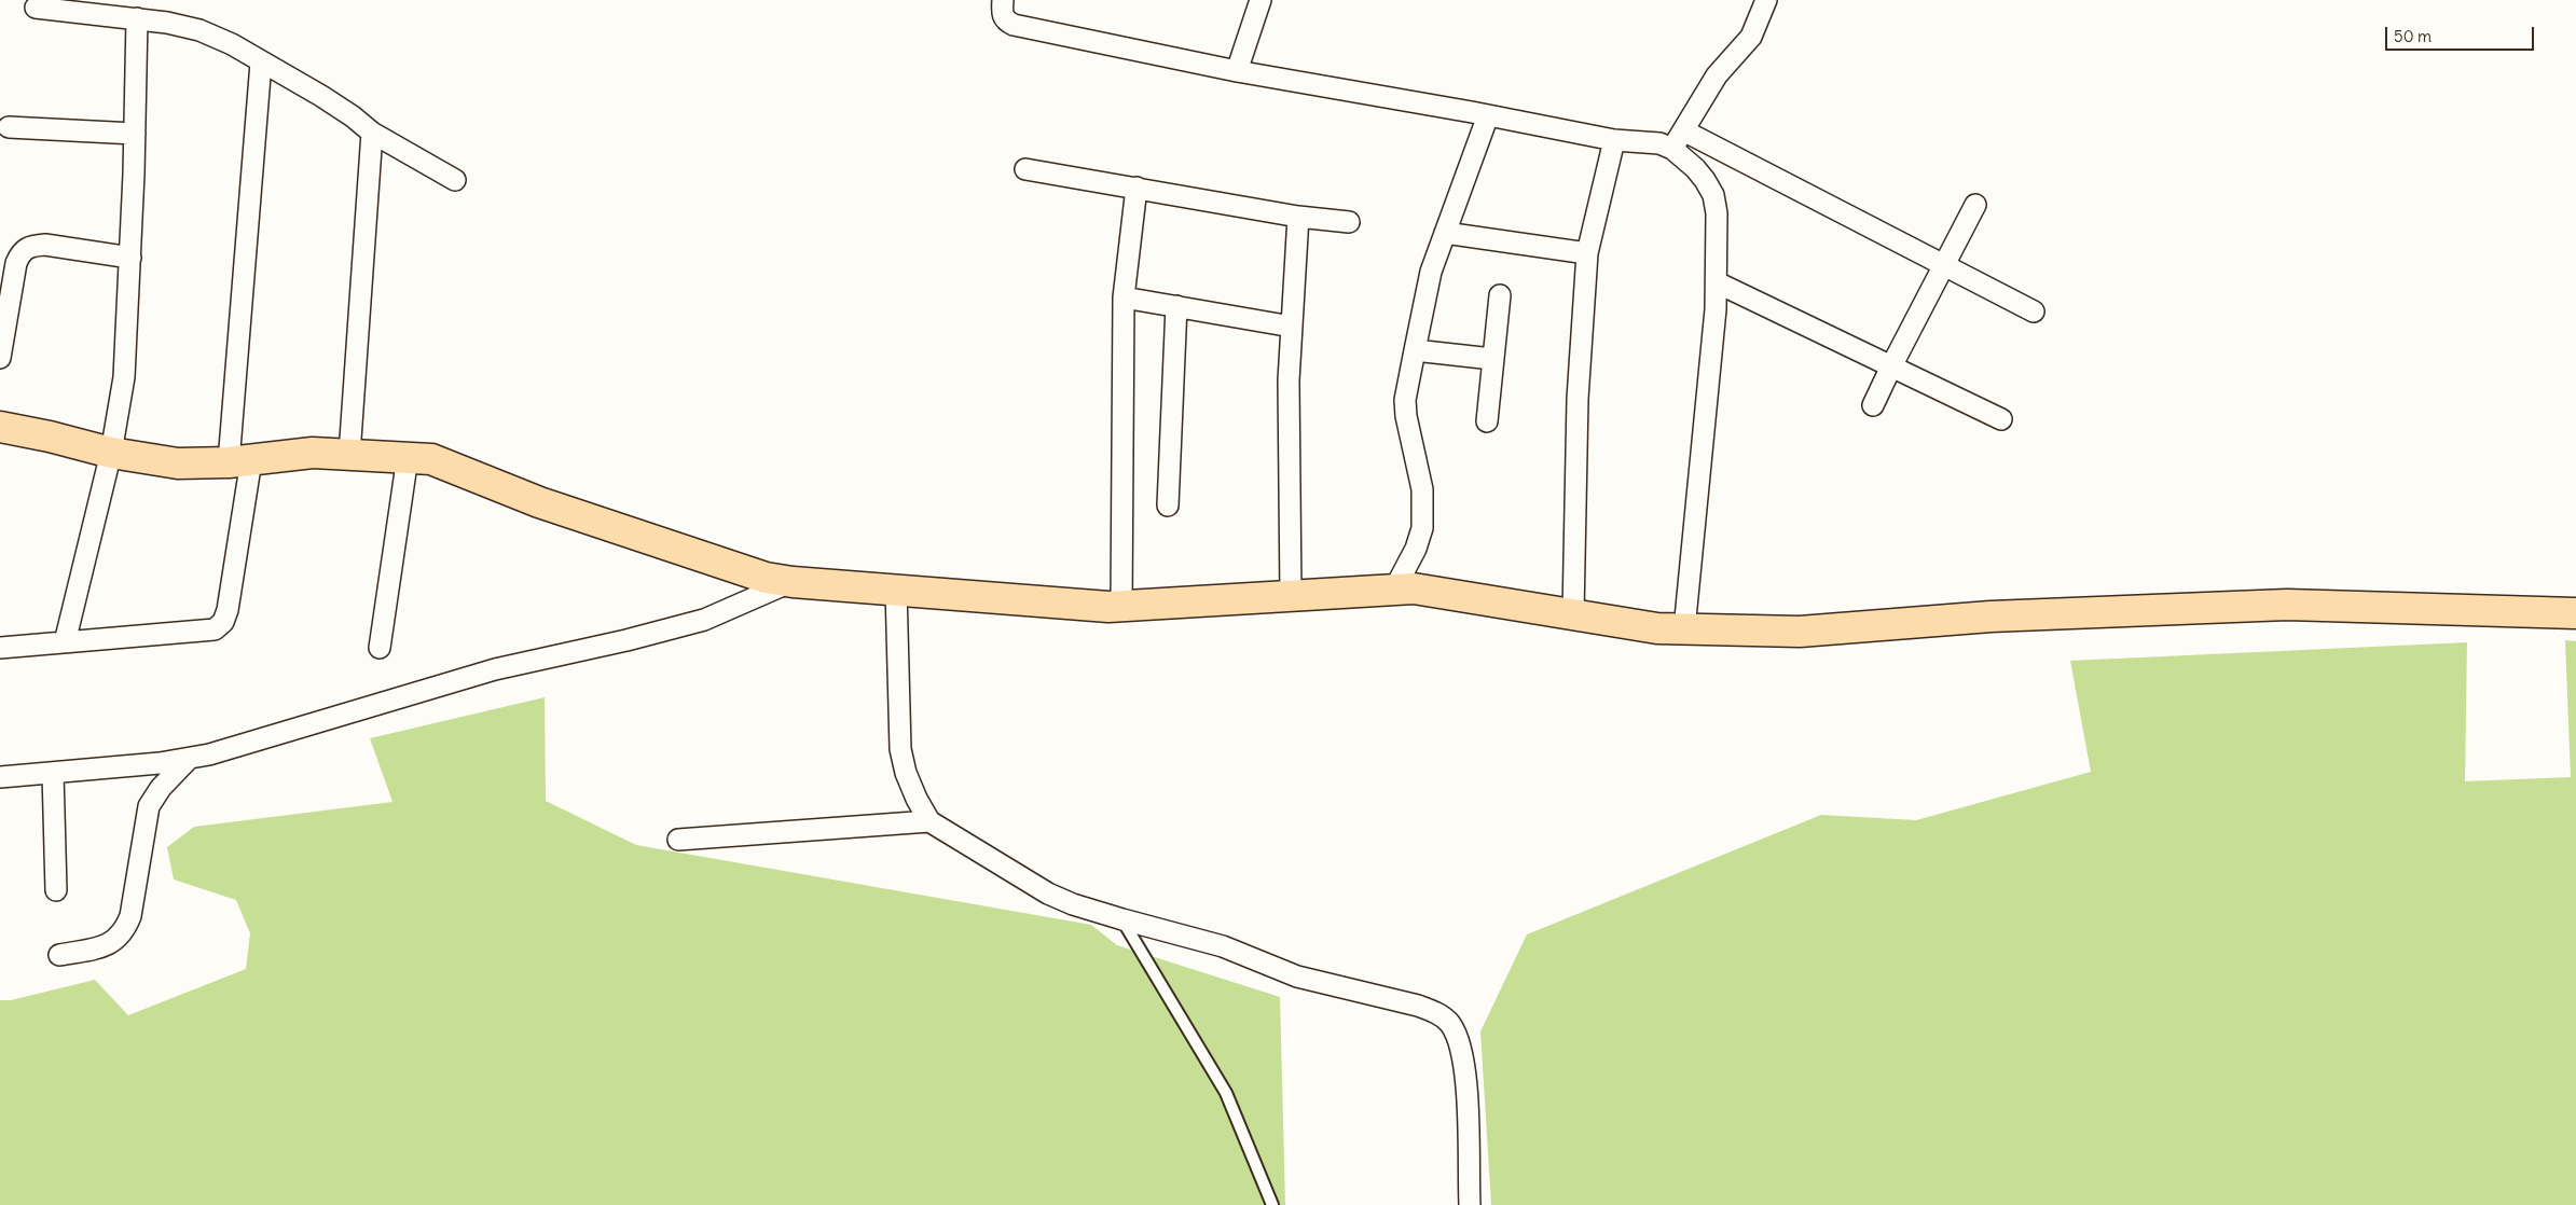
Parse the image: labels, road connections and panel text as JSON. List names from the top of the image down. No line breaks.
{"scale_bar":"50 m"}
